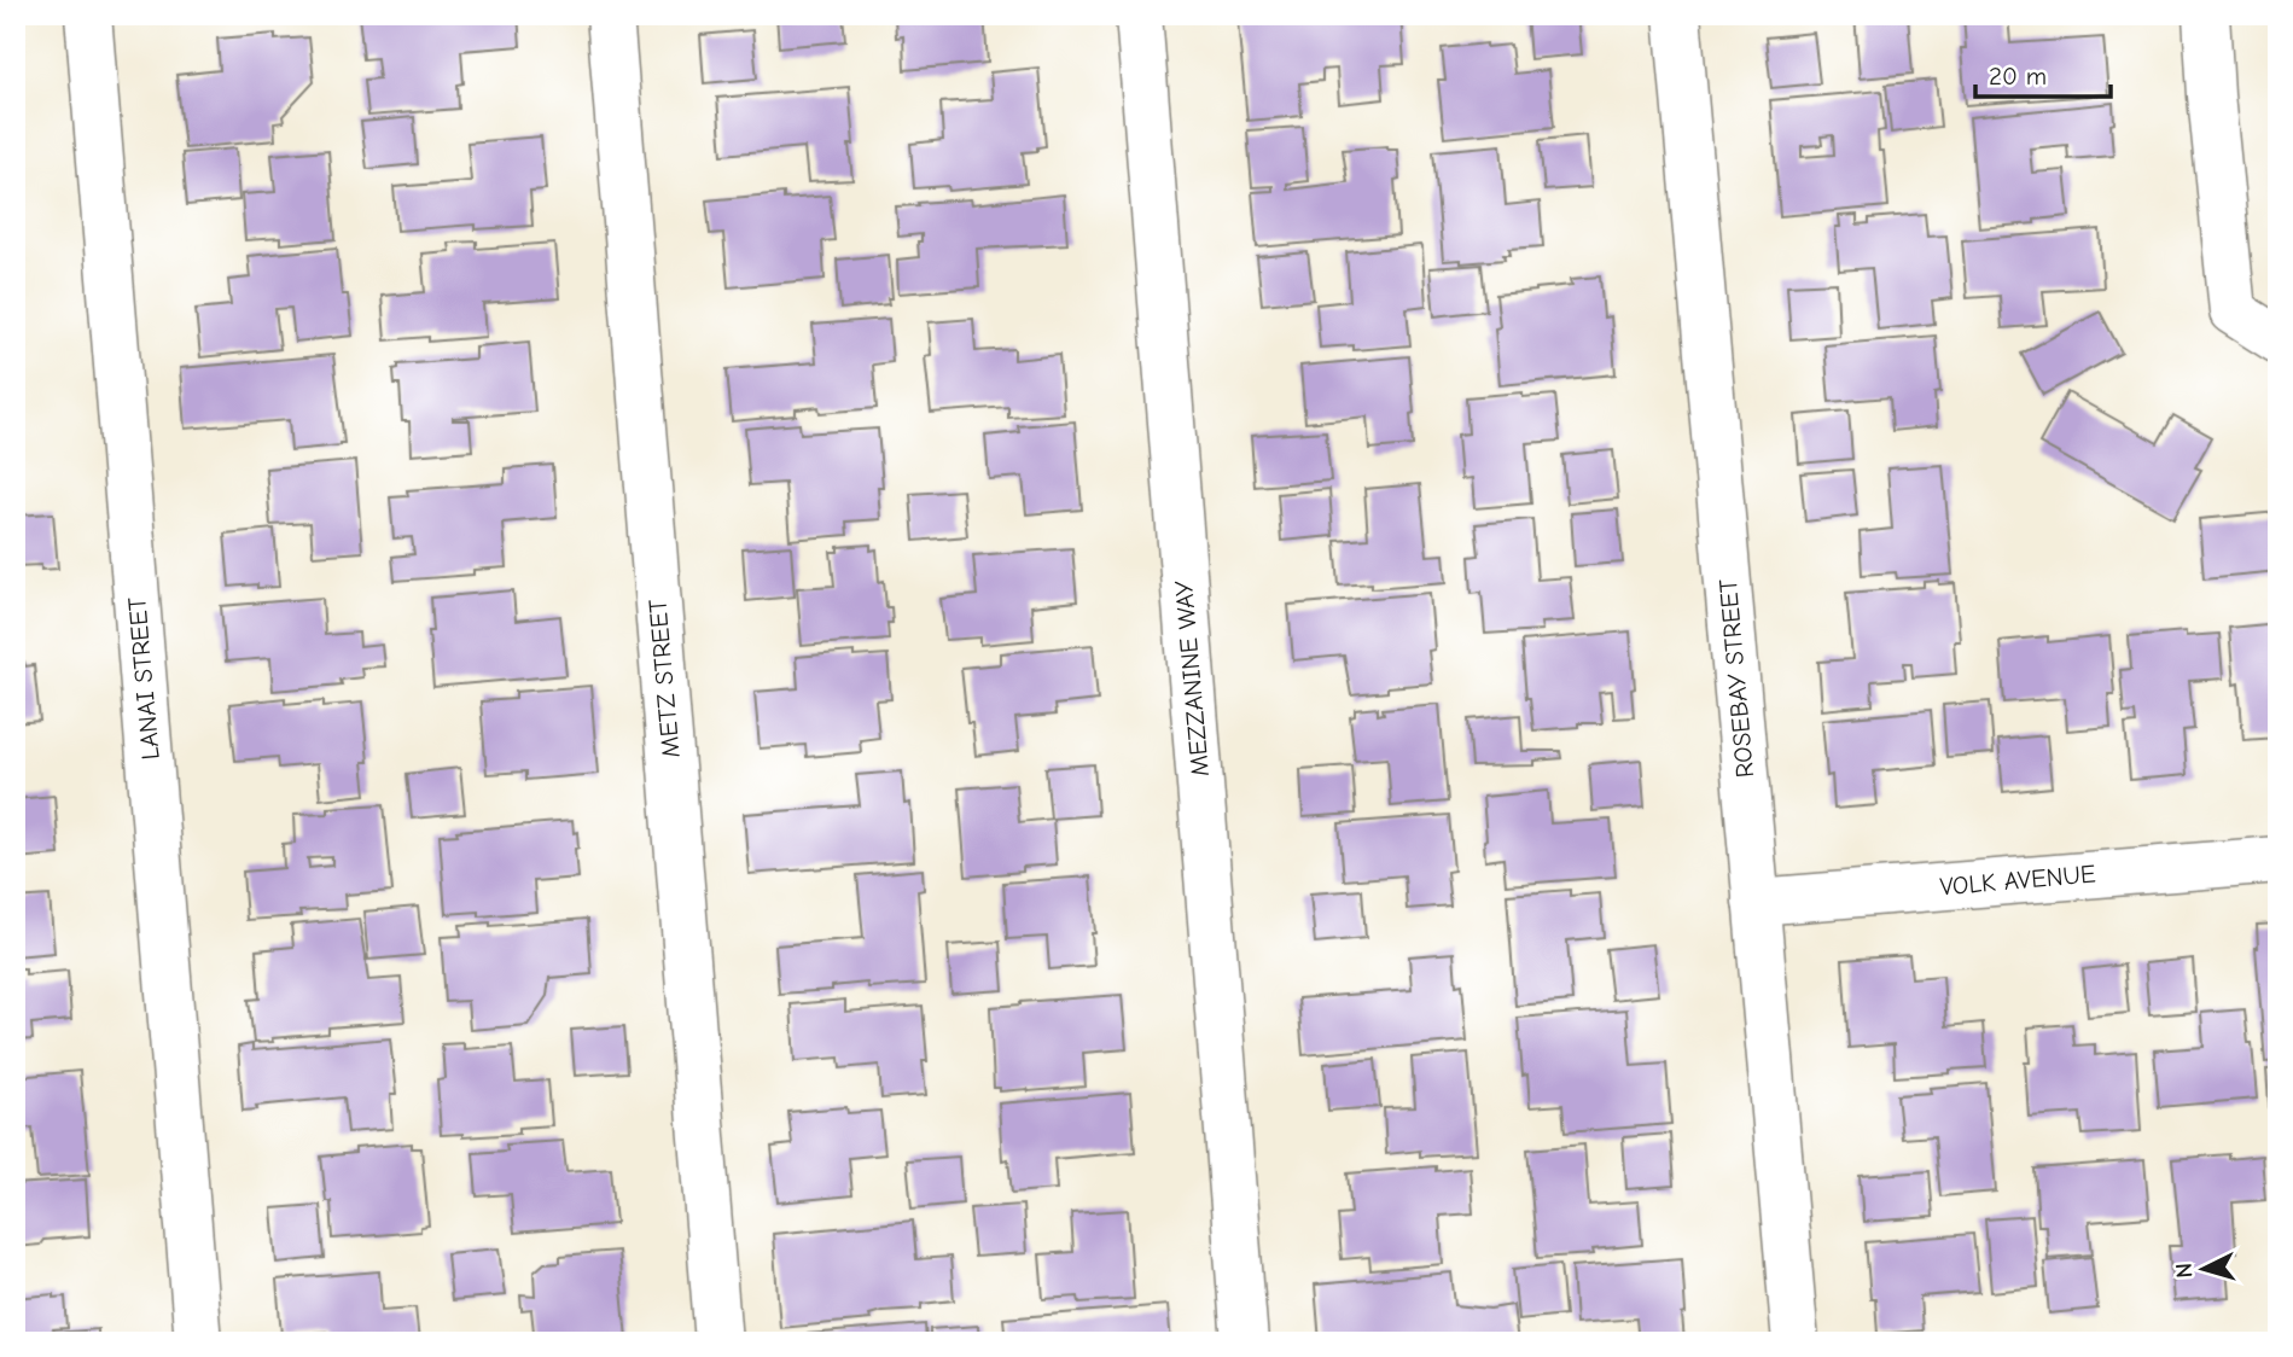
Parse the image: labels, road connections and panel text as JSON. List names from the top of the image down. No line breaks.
{"streets":{"street":["LANAI STREET","METZ STREET","MEZZANINE WAY","ROSEBAY STREET","VOLK AVENUE"]},"crossings":[["ROSEBAY STREET","VOLK AVENUE"]],"scale_bar":"20 m","north":"left"}
